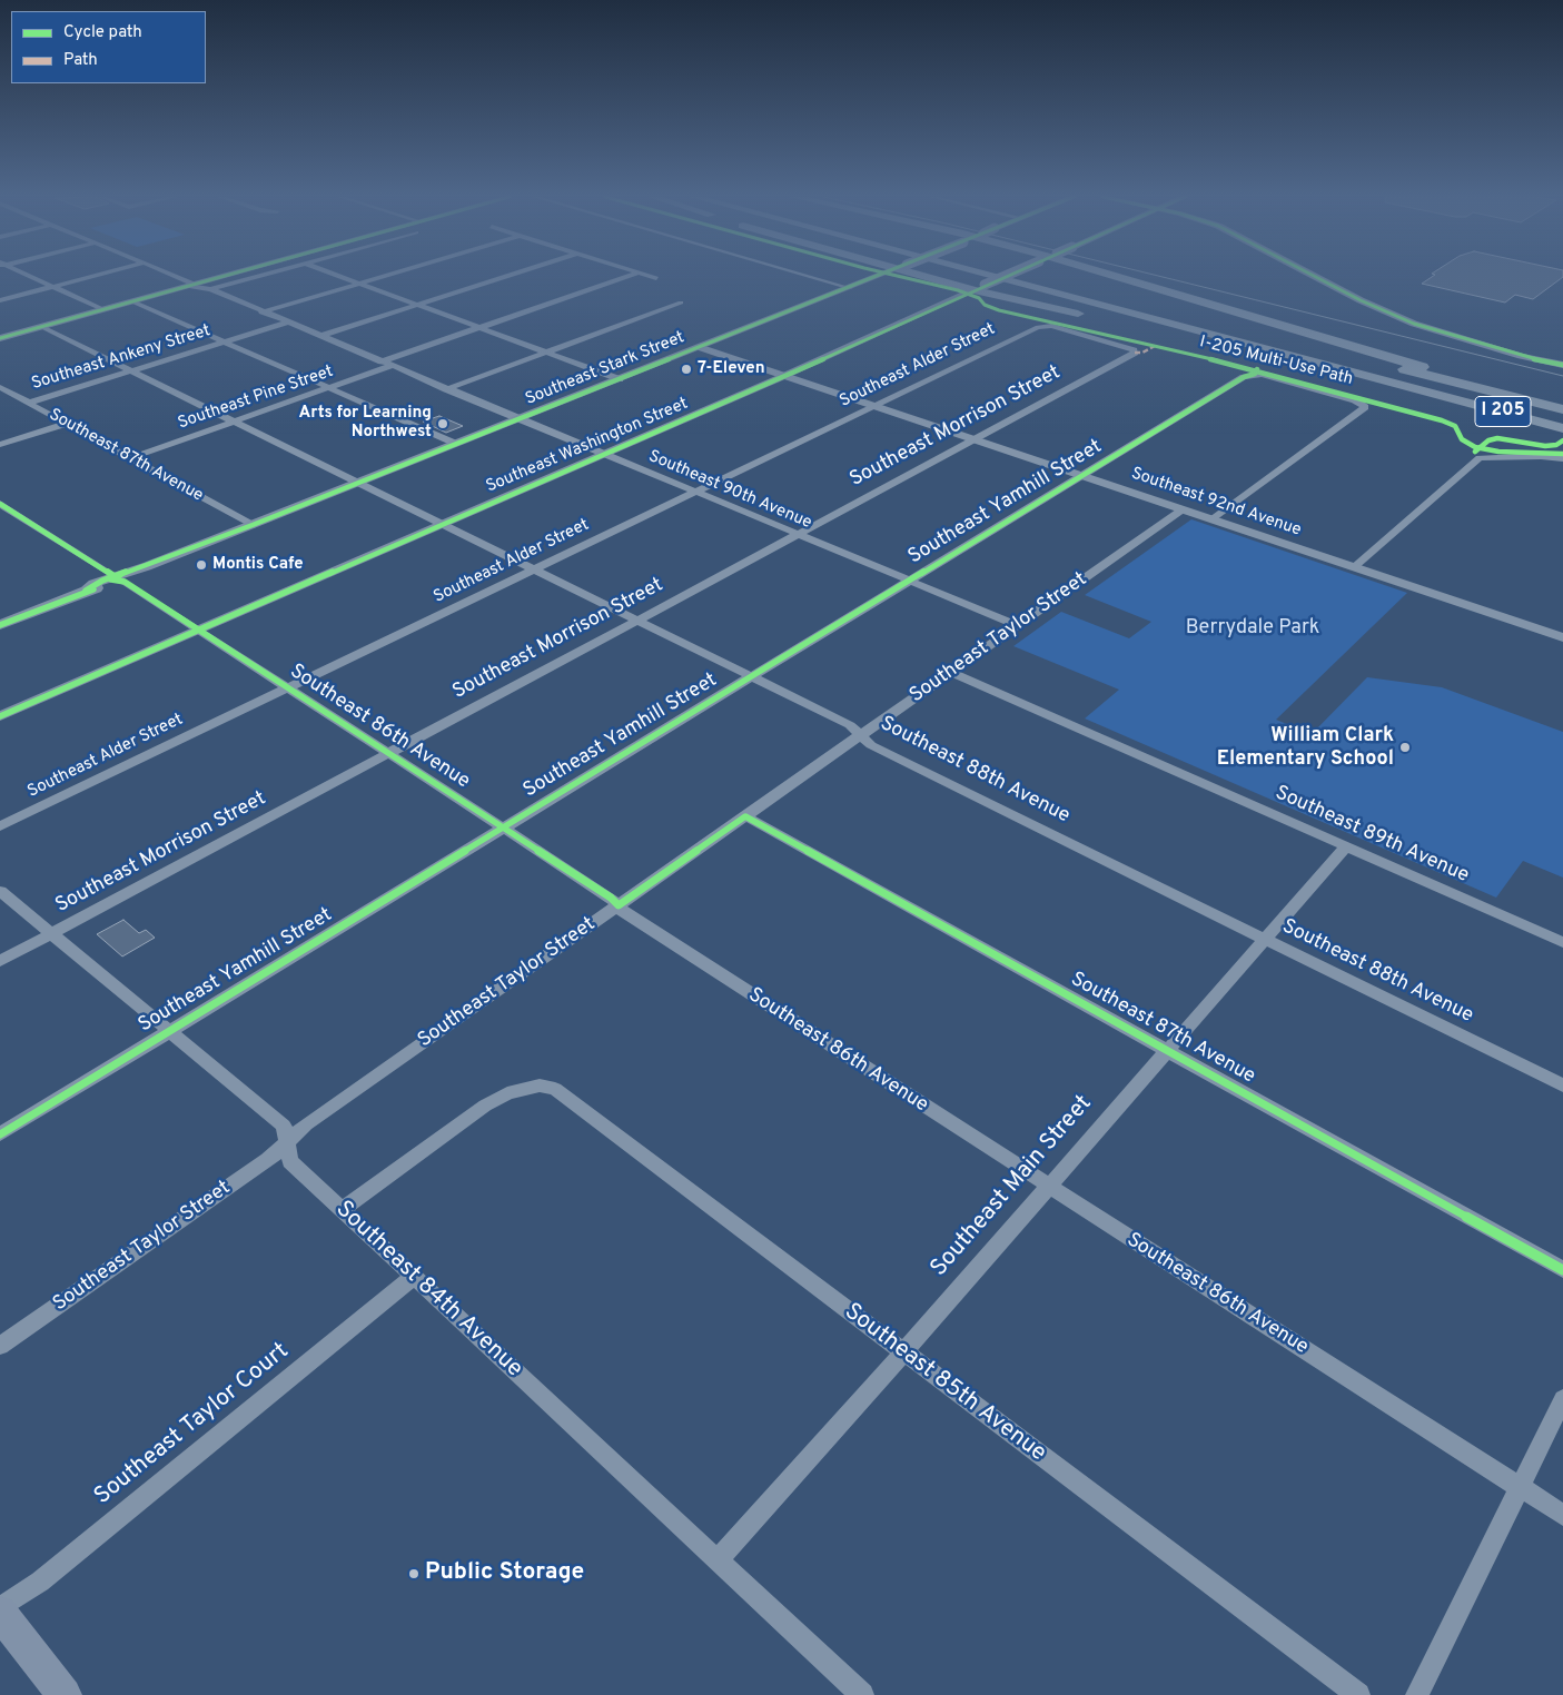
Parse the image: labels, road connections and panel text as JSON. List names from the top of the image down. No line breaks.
{"streets":{"highway":["I 205"],"main road":["Southeast Stark Street","Southeast Washington Street"],"street":["Southeast Ankeny Street","Southeast Alder Street","Southeast Pine Street","Southeast Morrison Street","Southeast 87th Avenue","Southeast 90th Avenue","Southeast Yamhill Street","Southeast 92nd Avenue","Southeast Taylor Street","Southeast 86th Avenue","Southeast 88th Avenue","Southeast 89th Avenue","Southeast Main Street","Southeast 84th Avenue","Southeast 85th Avenue","Southeast Taylor Court"],"cycle path":["I-205 Multi-Use Path"]},"crossings":[["Southeast Ankeny Street","Southeast 87th Avenue"],["Southeast Ankeny Street","Southeast 90th Avenue"],["Southeast Ankeny Street","Southeast 88th Avenue"],["Southeast Alder Street","Southeast Morrison Street"],["Southeast Alder Street","Southeast 90th Avenue"],["Southeast Alder Street","Southeast 92nd Avenue"],["Southeast Alder Street","Southeast 86th Avenue"],["Southeast Alder Street","Southeast 88th Avenue"],["Southeast Stark Street","Southeast 87th Avenue"],["Southeast Stark Street","Southeast 90th Avenue"],["Southeast Stark Street","Southeast 92nd Avenue"],["Southeast Stark Street","Southeast 86th Avenue"],["Southeast Stark Street","Southeast 88th Avenue"],["Southeast Pine Street","Southeast 87th Avenue"],["Southeast Pine Street","Southeast 90th Avenue"],["Southeast Pine Street","Southeast 88th Avenue"],["Southeast Morrison Street","Southeast 90th Avenue"],["Southeast Morrison Street","Southeast 92nd Avenue"],["Southeast Morrison Street","Southeast 86th Avenue"],["Southeast Morrison Street","Southeast 88th Avenue"],["Southeast Morrison Street","Southeast 84th Avenue"],["Southeast Washington Street","Southeast 90th Avenue"],["Southeast Washington Street","Southeast 92nd Avenue"],["Southeast Washington Street","Southeast 86th Avenue"],["Southeast Washington Street","Southeast 88th Avenue"],["Southeast 87th Avenue","Southeast Taylor Street"],["Southeast 87th Avenue","Southeast Main Street"],["Southeast 90th Avenue","Southeast Yamhill Street"],["Southeast 90th Avenue","Southeast Taylor Street"],["Southeast Yamhill Street","Southeast 92nd Avenue"],["Southeast Yamhill Street","Southeast 86th Avenue"],["Southeast Yamhill Street","Southeast 88th Avenue"],["Southeast Yamhill Street","Southeast 84th Avenue"],["Southeast 92nd Avenue","Southeast Taylor Street"],["Southeast Taylor Street","Southeast 86th Avenue"],["Southeast Taylor Street","Southeast 88th Avenue"],["Southeast Taylor Street","Southeast 89th Avenue"],["Southeast Taylor Street","Southeast 84th Avenue"],["Southeast 86th Avenue","Southeast Main Street"],["Southeast 88th Avenue","Southeast Main Street"],["Southeast 89th Avenue","Southeast Main Street"],["Southeast Main Street","Southeast 84th Avenue"],["Southeast Main Street","Southeast 85th Avenue"],["Southeast 84th Avenue","Southeast 85th Avenue"],["Southeast 84th Avenue","Southeast Taylor Court"]],"parks":["Berrydale Park"],"places":["7-Eleven","Arts for Learning Northwest","Montis Cafe","William Clark Elementary School","Public Storage"],"legend":["Cycle path","Path"]}
